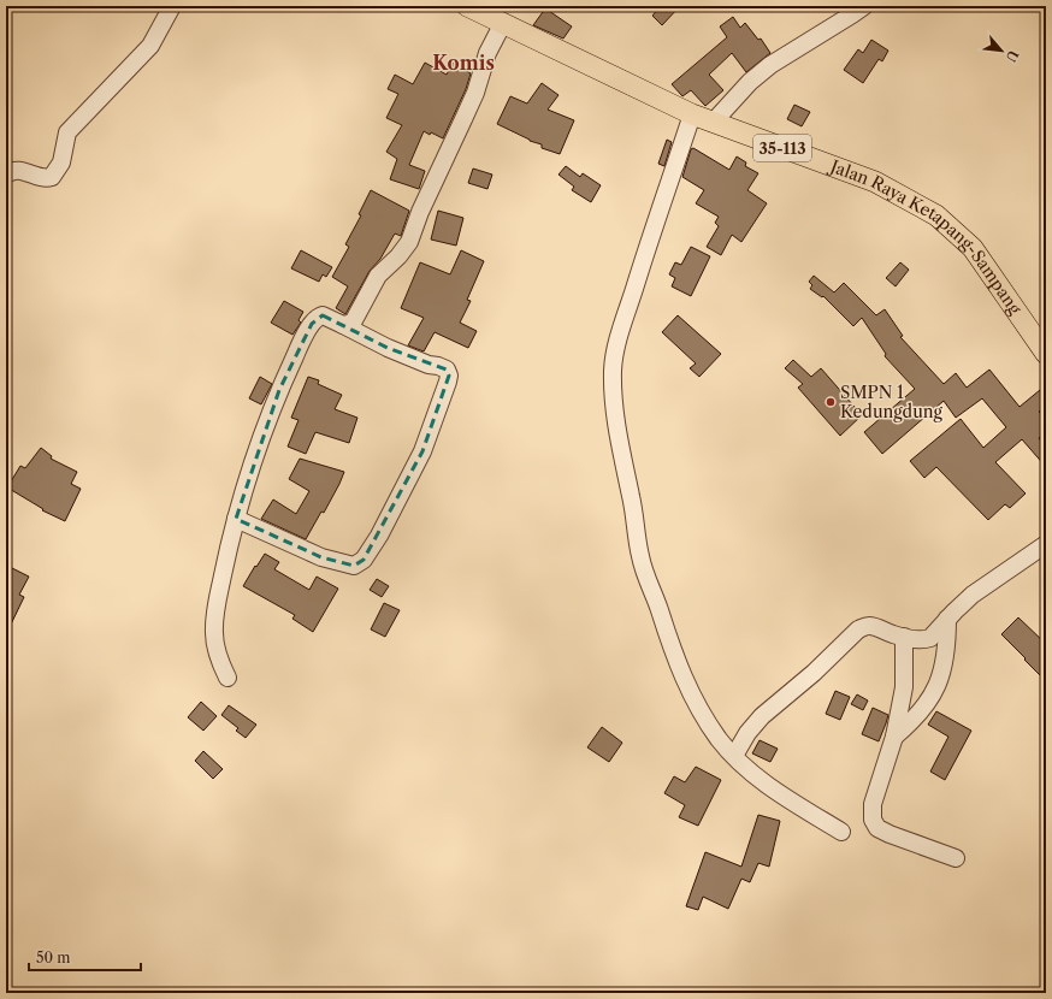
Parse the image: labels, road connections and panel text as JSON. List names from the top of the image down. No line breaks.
{"streets":{"main road":["35-113","Jalan Raya Ketapang-Sampang"]},"districts":["Komis"],"places":["SMPN 1 Kedungdung"],"scale_bar":"50 m","north":"bottom right"}
